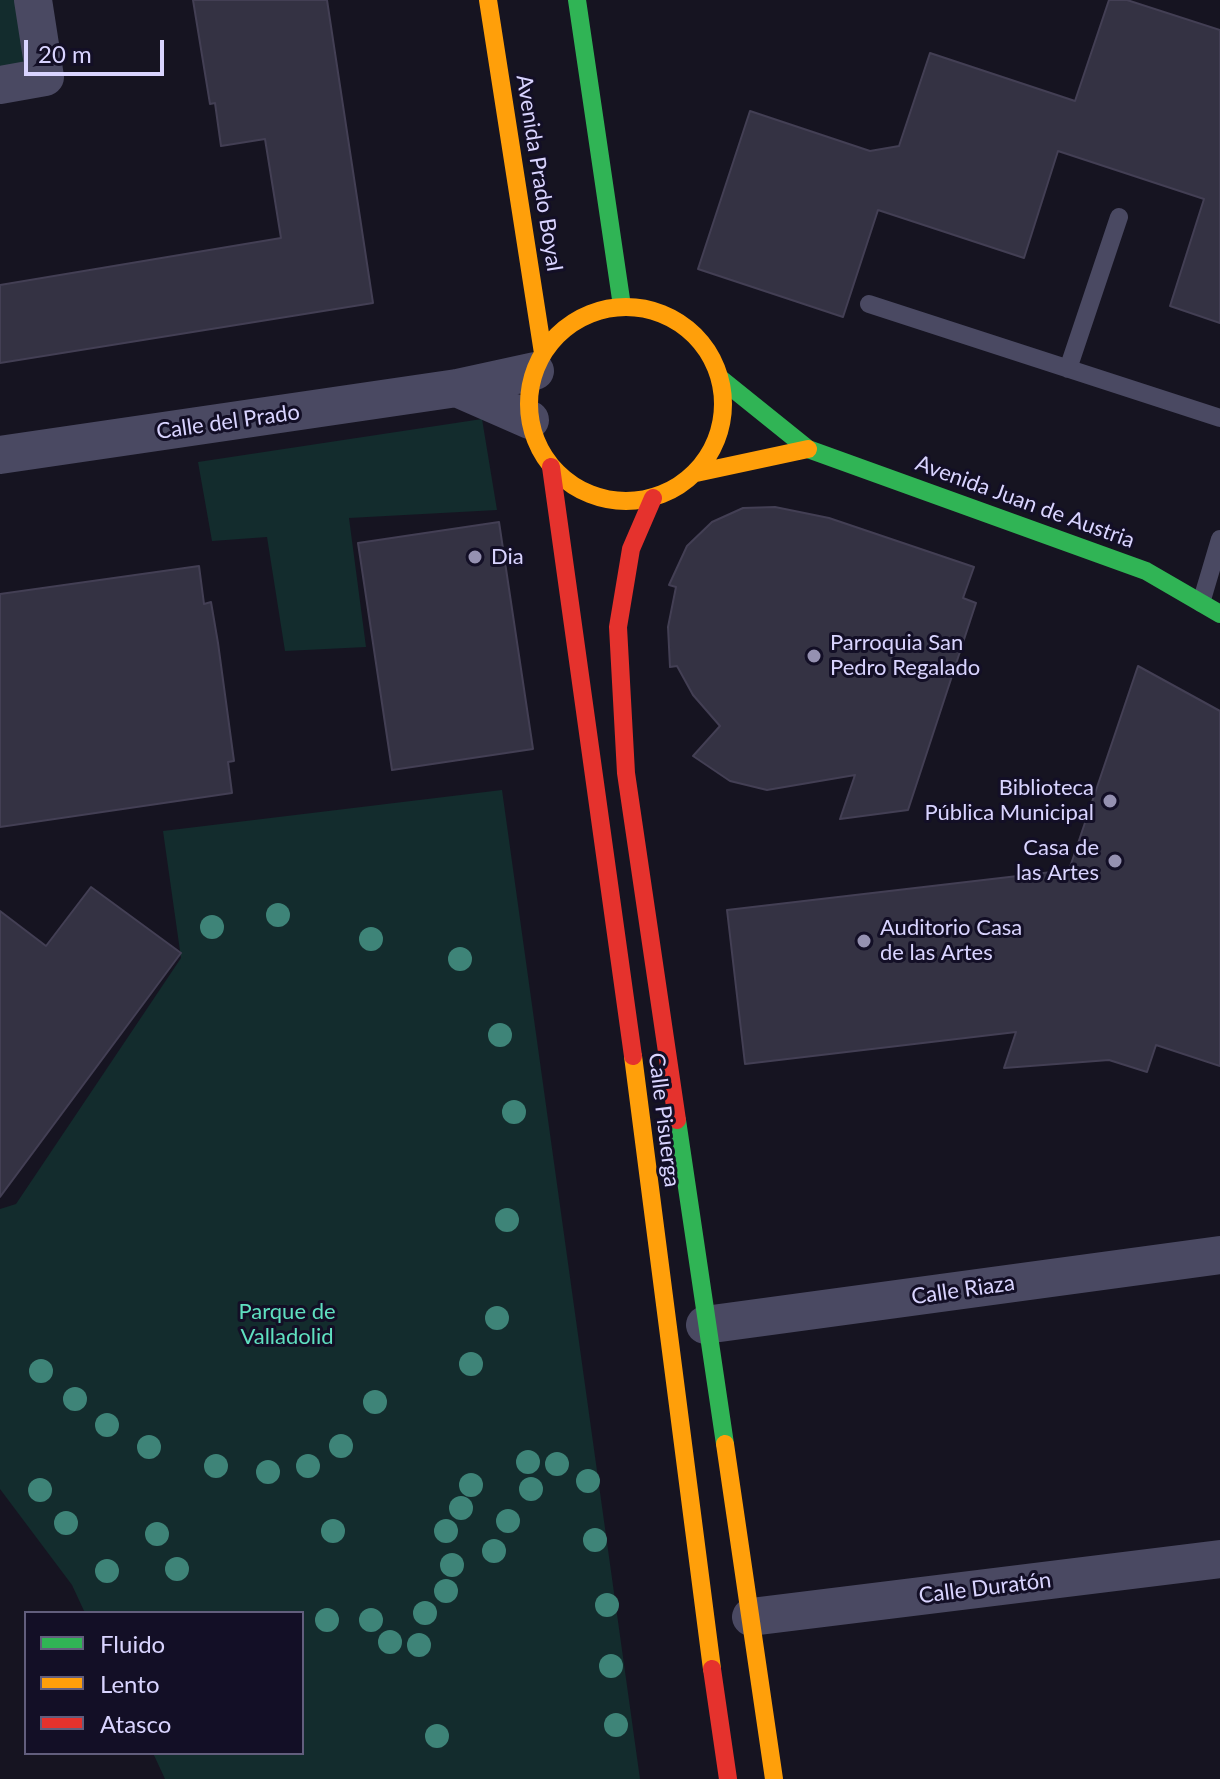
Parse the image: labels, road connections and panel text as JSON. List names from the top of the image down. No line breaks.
{"streets":{"street":["Avenida Prado Boyal","Calle del Prado","Avenida Juan de Austria","Calle Pisuerga","Calle Riaza","Calle Duratón"]},"crossings":[["Avenida Prado Boyal","Calle del Prado"],["Avenida Prado Boyal","Avenida Juan de Austria"],["Avenida Prado Boyal","Calle Pisuerga"],["Calle del Prado","Avenida Juan de Austria"],["Calle del Prado","Calle Pisuerga"],["Avenida Juan de Austria","Calle Pisuerga"],["Calle Pisuerga","Calle Riaza"],["Calle Pisuerga","Calle Duratón"]],"parks":["Parque de Valladolid"],"places":["Dia","Parroquia San Pedro Regalado","Biblioteca Pública Municipal","Casa de las Artes","Auditorio Casa de las Artes"],"legend":["Fluido","Lento","Atasco"],"scale_bar":"20 m"}
